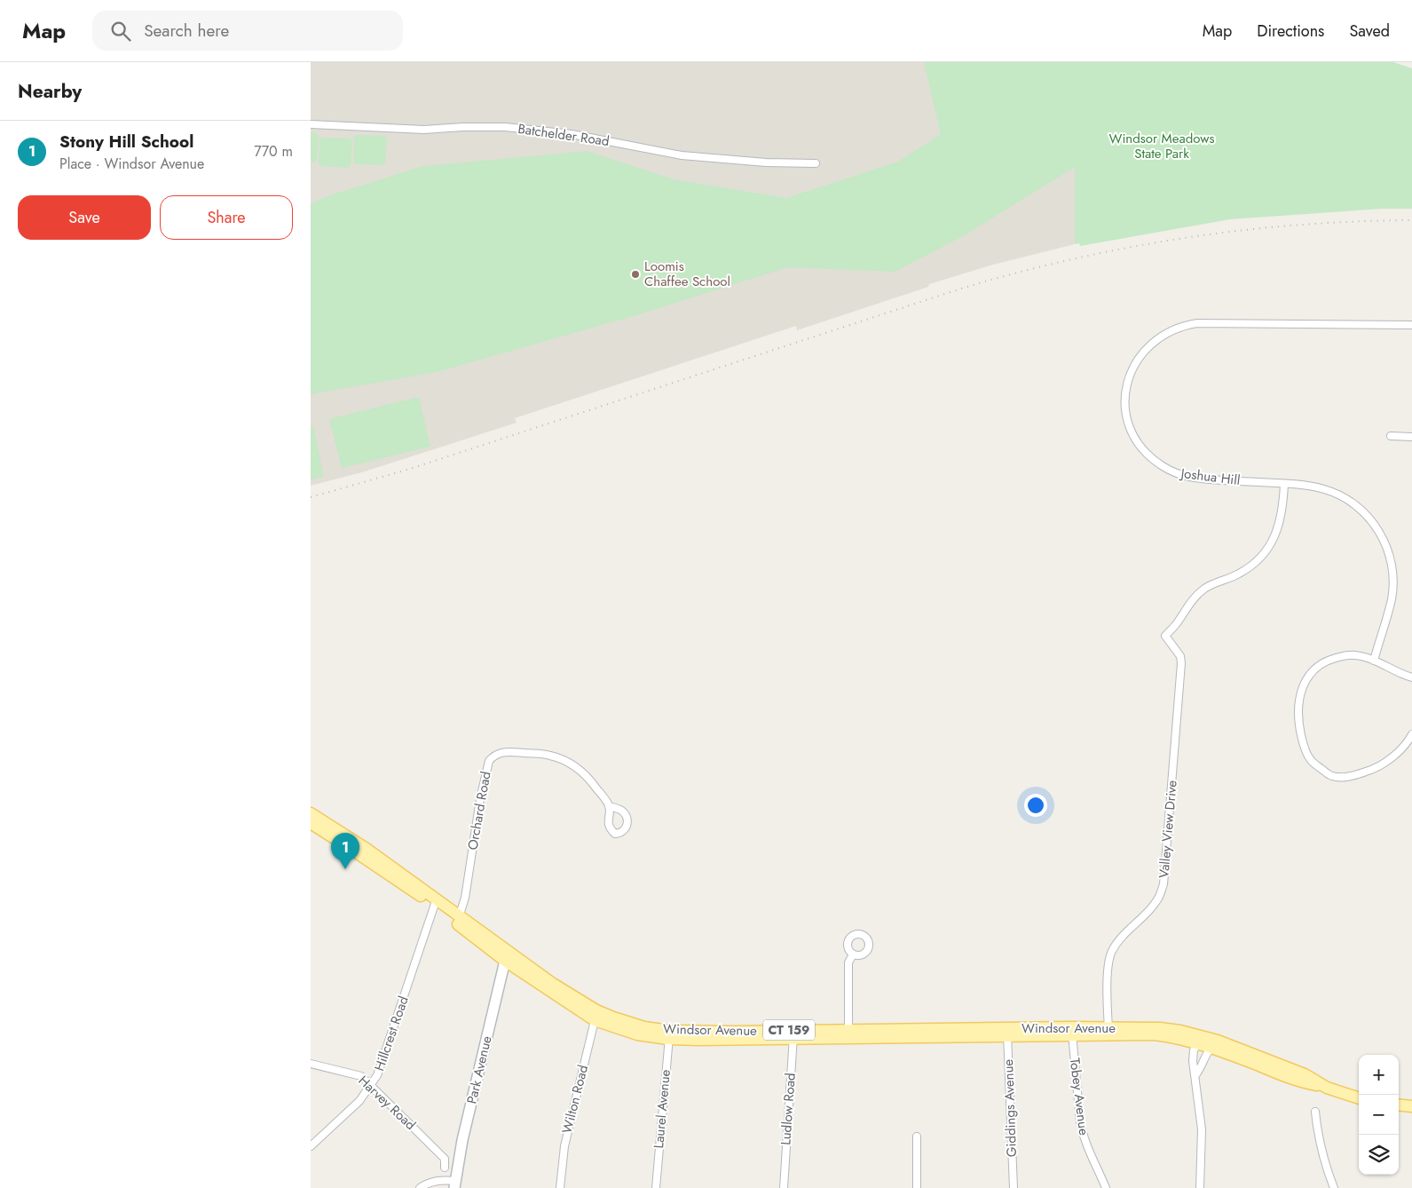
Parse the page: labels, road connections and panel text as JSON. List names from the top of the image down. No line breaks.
{"streets":{"main road":["Windsor Avenue","CT 159","Park Avenue"],"street":["Batchelder Road","Joshua Hill","Orchard Road","Valley View Drive","Hillcrest Road","Tobey Avenue","Wilton Road","Harvey Road","Giddings Avenue","Laurel Avenue","Ludlow Road"]},"crossings":[["Joshua Hill","Valley View Drive"],["Orchard Road","Windsor Avenue"],["Valley View Drive","Windsor Avenue"],["Windsor Avenue","Hillcrest Road"],["Windsor Avenue","Park Avenue"],["Windsor Avenue","Tobey Avenue"],["Windsor Avenue","Wilton Road"],["Windsor Avenue","Giddings Avenue"],["Windsor Avenue","Laurel Avenue"],["Windsor Avenue","Ludlow Road"],["Hillcrest Road","Harvey Road"]],"parks":["Windsor Meadows State Park"],"places":["Loomis Chaffee School"],"page":{"header":"Map","search":"Search here","nav":["Map","Directions","Saved"],"heading":"Nearby","list":[{"mark":"1","name":"Stony Hill School","note":"Place · Windsor Avenue","value":"770 m"}],"buttons":["Save","Share"],"pins":"1","map_buttons":["+","−"]}}
